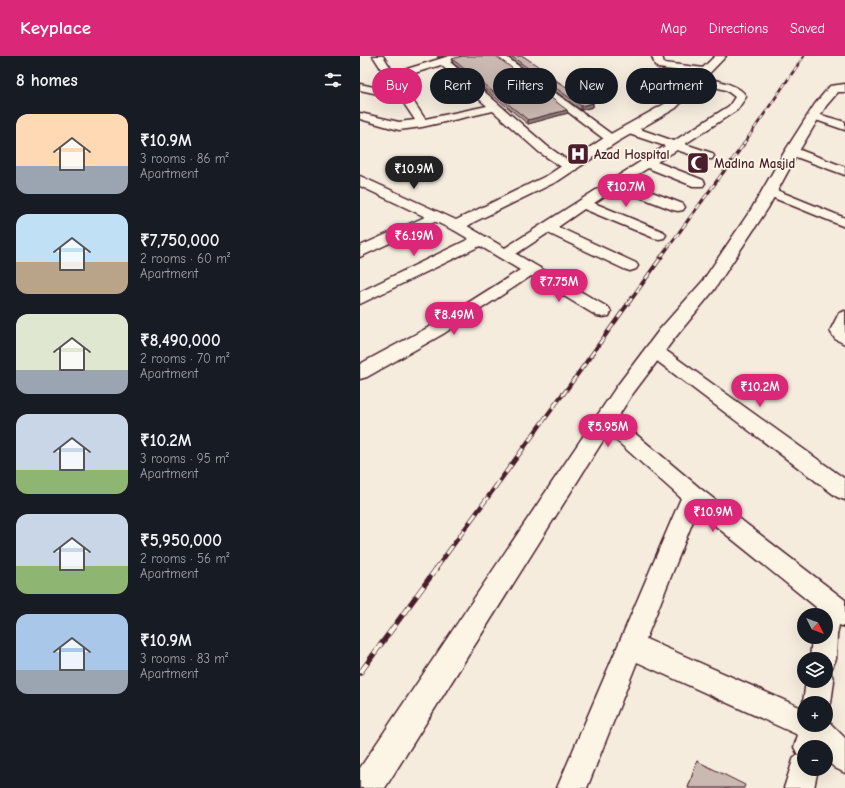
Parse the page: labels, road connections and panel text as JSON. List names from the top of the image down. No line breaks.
{"places":{"hospital":["Azad Hospital"],"mosque":["Madina Masjid"]},"north":"bottom right","page":{"header":"Keyplace","nav":["Map","Directions","Saved"],"heading":"8 homes","chip":["Buy","Rent","Filters","New","Apartment"],"list":[{"name":"₹10.9M","note":"3 rooms · 86 m² · Apartment"},{"name":"₹7,750,000","note":"2 rooms · 60 m² · Apartment"},{"name":"₹8,490,000","note":"2 rooms · 70 m² · Apartment"},{"name":"₹10.2M","note":"3 rooms · 95 m² · Apartment"},{"name":"₹5,950,000","note":"2 rooms · 56 m² · Apartment"},{"name":"₹10.9M","note":"3 rooms · 83 m² · Apartment"}],"price":["₹10.9M","₹10.7M","₹6.19M","₹7.75M","₹8.49M","₹10.2M","₹5.95M","₹10.9M"],"map_buttons":["+","−"]}}
